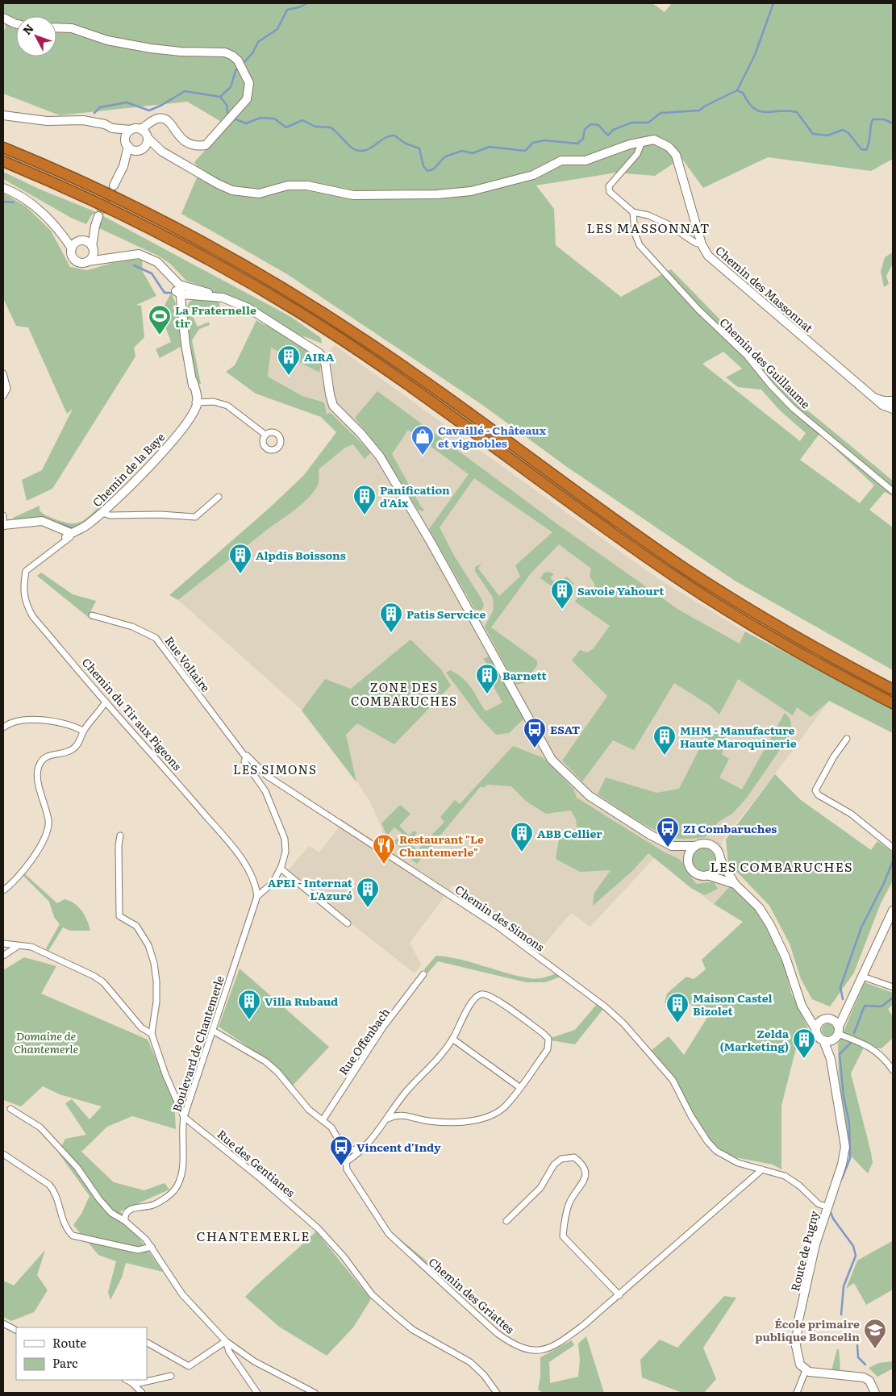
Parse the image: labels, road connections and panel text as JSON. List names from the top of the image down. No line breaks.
{"streets":{"street":["Chemin des Massonnat","Chemin des Guillaume","Chemin de la Baye","Rue Voltaire","Chemin du Tir aux Pigeons","Chemin des Simons","Rue Offenbach","Boulevard de Chantemerle","Rue des Gentianes","Route de Pugny","Chemin des Griattes"]},"crossings":[["Chemin de la Baye","Chemin du Tir aux Pigeons"],["Rue Voltaire","Chemin des Simons"],["Chemin du Tir aux Pigeons","Boulevard de Chantemerle"],["Chemin des Simons","Route de Pugny"],["Chemin des Simons","Chemin des Griattes"],["Rue Offenbach","Chemin des Griattes"],["Boulevard de Chantemerle","Rue des Gentianes"],["Boulevard de Chantemerle","Chemin des Griattes"]],"districts":["LES MASSONNAT","ZONE DES COMBARUCHES","LES SIMONS","LES COMBARUCHES","CHANTEMERLE"],"parks":["Domaine de Chantemerle"],"places":{"sports":["La Fraternelle tir"],"building":["AIRA","Panification d'Aix","Alpdis Boissons","Savoie Yahourt","Patis Servcice","Barnett","MHM - Manufacture Haute Maroquinerie","ABB Cellier","APEI - Internat L'Azuré","Villa Rubaud","Maison Castel Bizolet","Zelda (Marketing)"],"shop":["Cavaillé - Châteaux et vignobles"],"bus stop":["ESAT","ZI Combaruches","Vincent d'Indy"],"restaurant":["Restaurant \"Le Chantemerle\""],"school or university":["École primaire publique Boncelin"]},"legend":["Route","Parc"],"north":"top left"}
